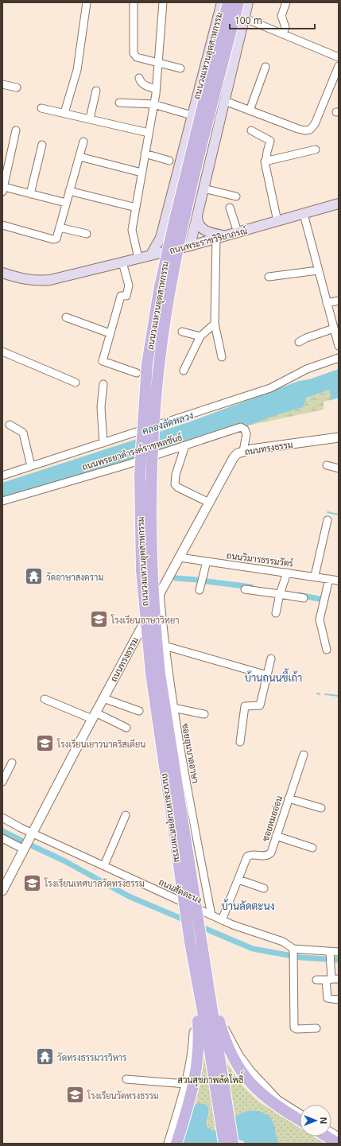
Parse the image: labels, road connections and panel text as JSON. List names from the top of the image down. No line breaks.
{"streets":{"main road":["ถนนวงแหวนอุตสาหกรรม","ถนนพระราชวิริยาภรณ์"],"street":["ถนนทรงธรรม","ถนนพระยาดำรงค์ราชพลขันธ์","ถนนวิมารธรรมวัตร์","ซอยอุนบาลอาษา","ซอยหมออ่อน","ถนนสัตตะนง"]},"crossings":[["ถนนวงแหวนอุตสาหกรรม","ถนนพระราชวิริยาภรณ์"],["ถนนทรงธรรม","ถนนพระยาดำรงค์ราชพลขันธ์"],["ถนนทรงธรรม","ถนนวิมารธรรมวัตร์"],["ถนนทรงธรรม","ซอยอุนบาลอาษา"],["ถนนทรงธรรม","ถนนสัตตะนง"],["ซอยอุนบาลอาษา","ถนนสัตตะนง"],["ซอยหมออ่อน","ถนนสัตตะนง"]],"districts":["บ้านถนนขี้เถ้า","บ้านลัดตะนง"],"water":["คลองลัดหลวง"],"parks":["สวนสุขภาพลัดโพธิ์"],"places":{"temple":["วัดอาษาสงคราม","วัดทรงธรรมวรวิหาร"],"school or university":["โรงเรียนอาษาวิทยา","โรงเรียนเยาวนาคริสเตียน","โรงเรียนเทศบาลวัดทรงธรรม","โรงเรียนวัดทรงธรรม"]},"scale_bar":"100 m","north":"right"}
